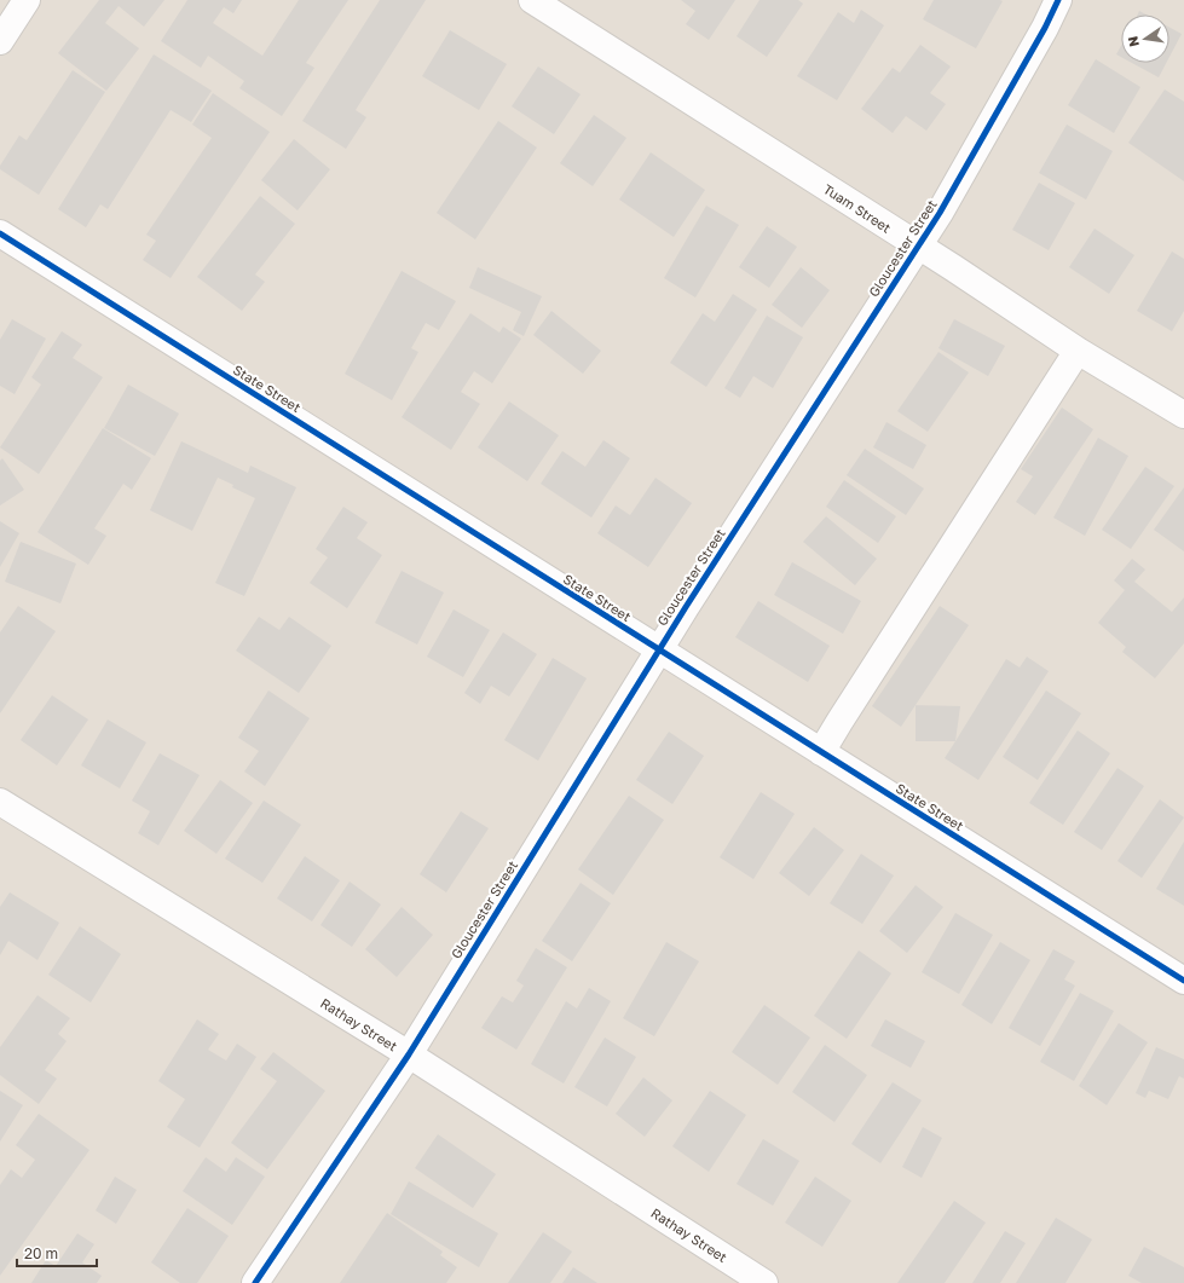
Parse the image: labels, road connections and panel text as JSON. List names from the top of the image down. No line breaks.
{"streets":{"street":["Tuam Street","Gloucester Street","State Street","Rathay Street"]},"crossings":[["Tuam Street","Gloucester Street"],["Gloucester Street","State Street"],["Gloucester Street","Rathay Street"]],"scale_bar":"20 m","north":"left"}
